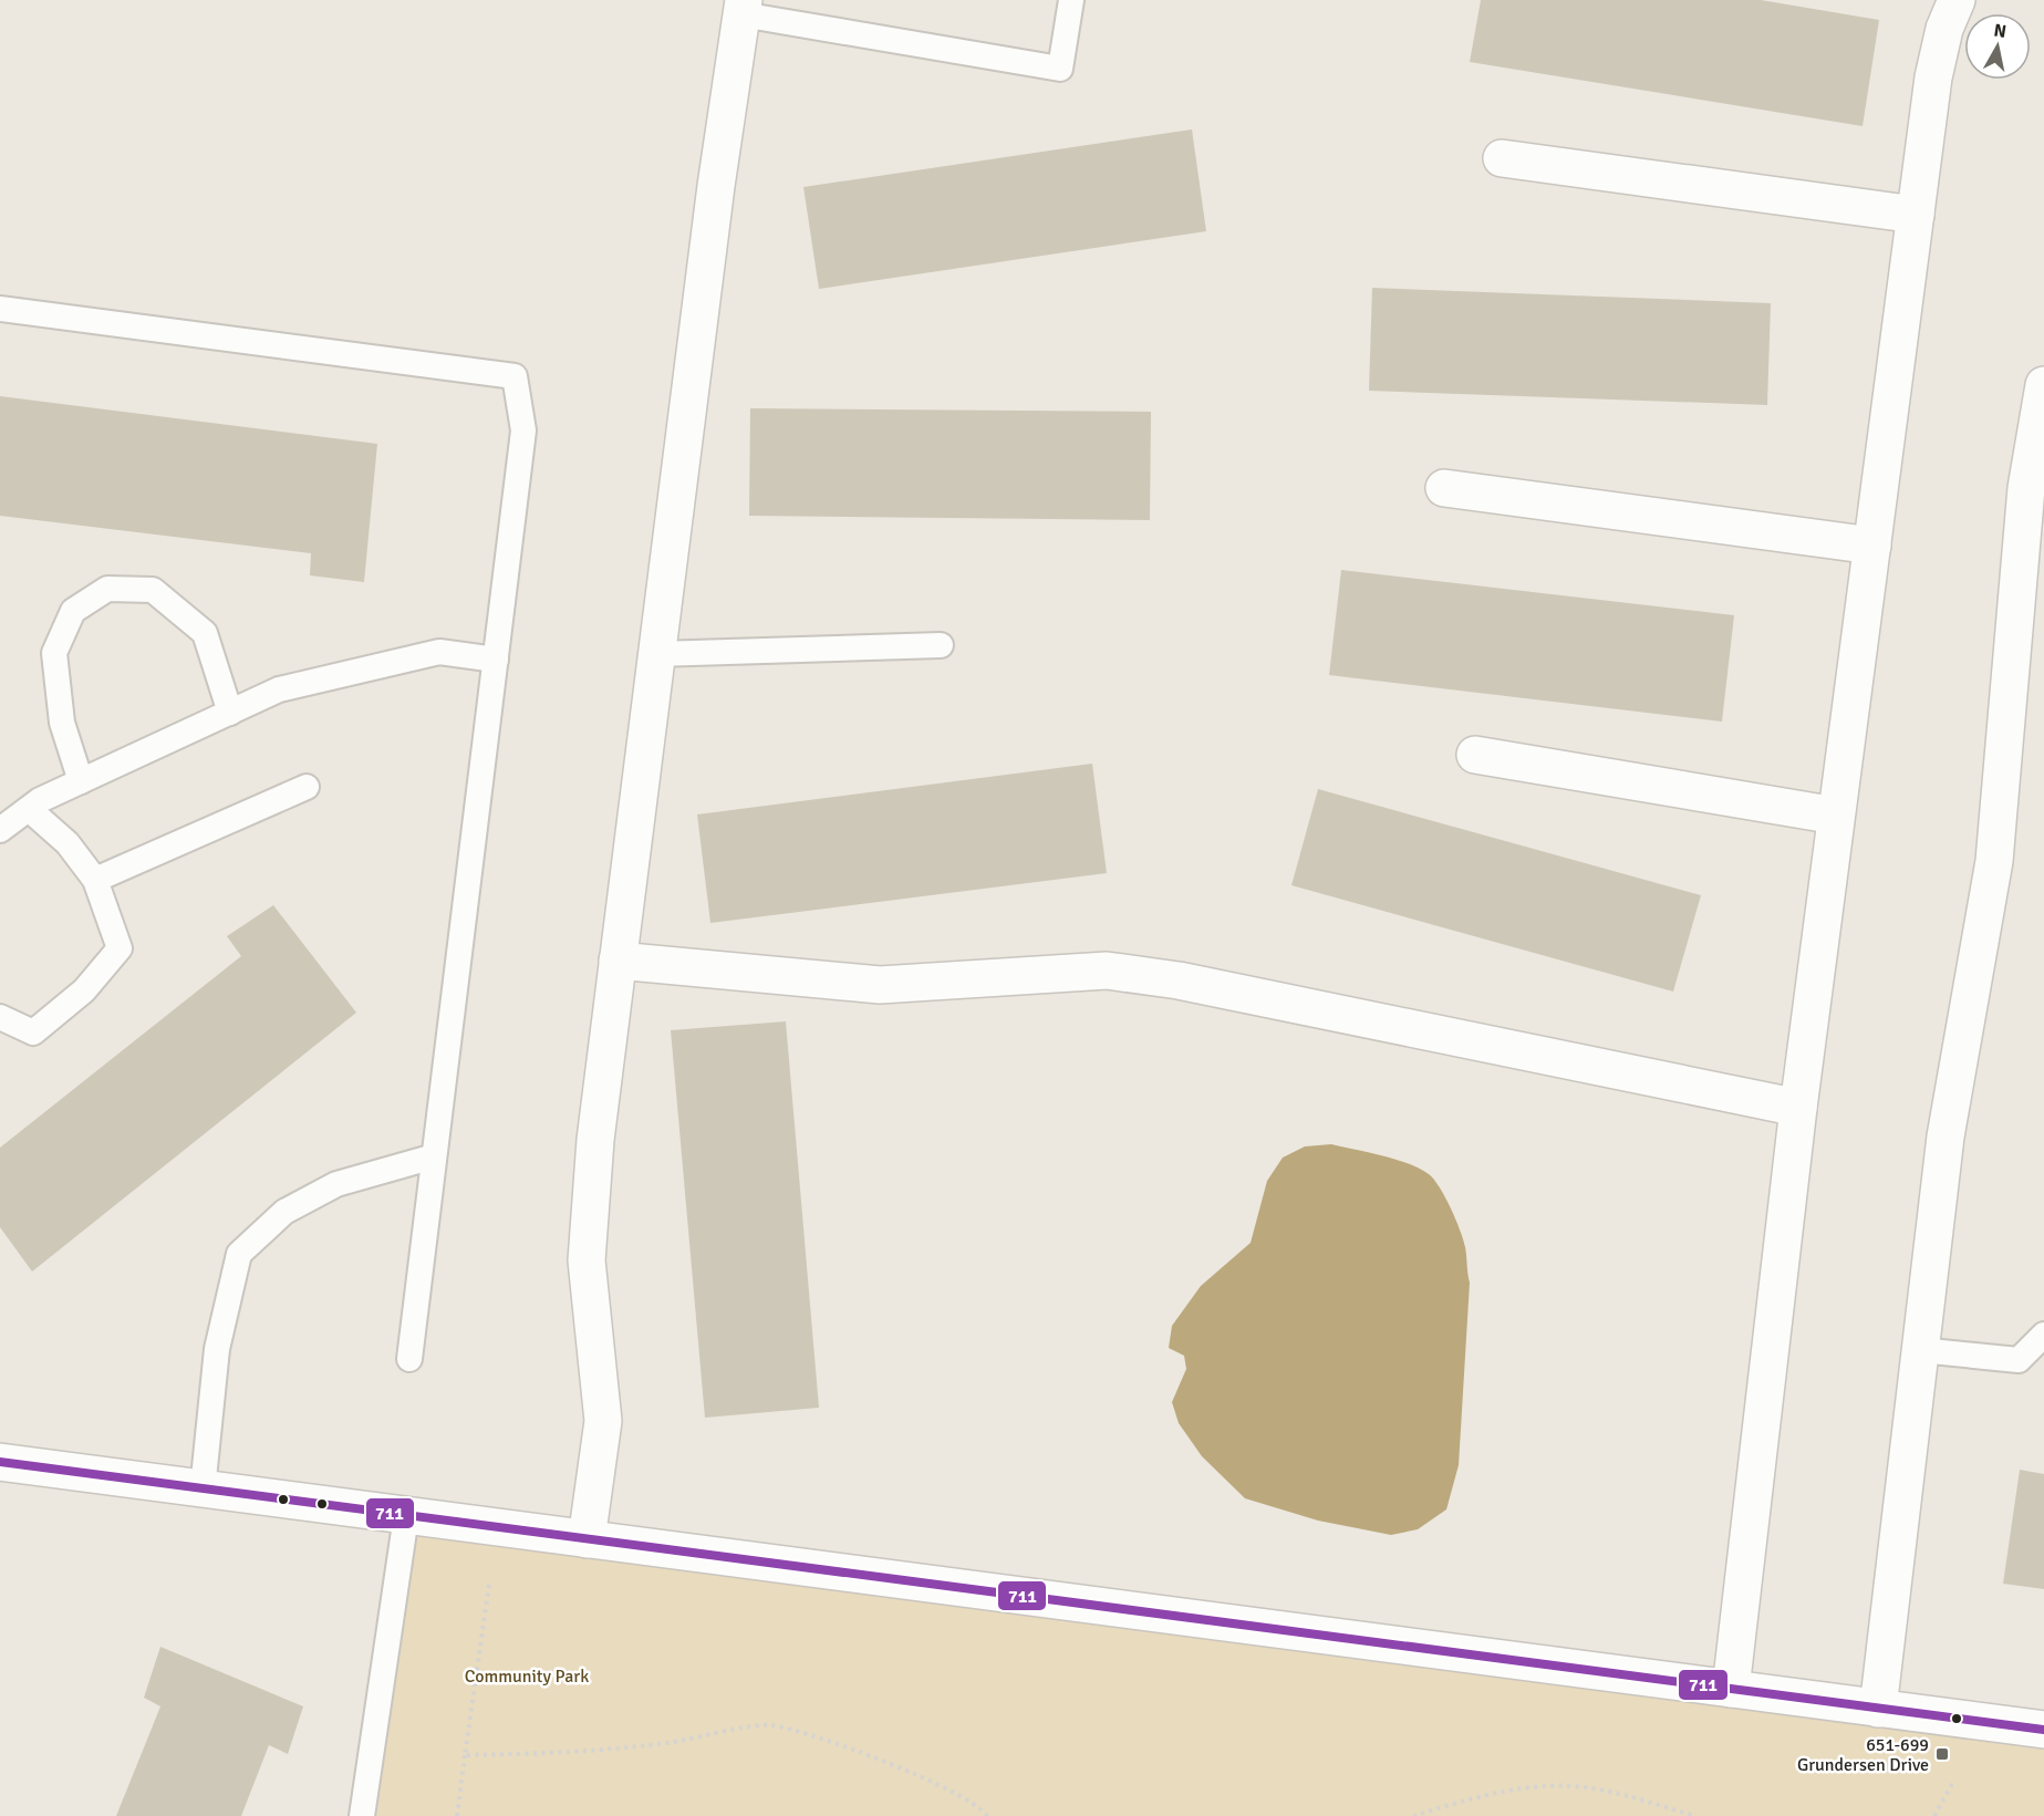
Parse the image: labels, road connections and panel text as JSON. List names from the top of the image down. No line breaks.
{"parks":["Community Park"],"places":{"transit":["651-699 Grundersen Drive"]},"lines":["transit line 711"],"north":"top"}
